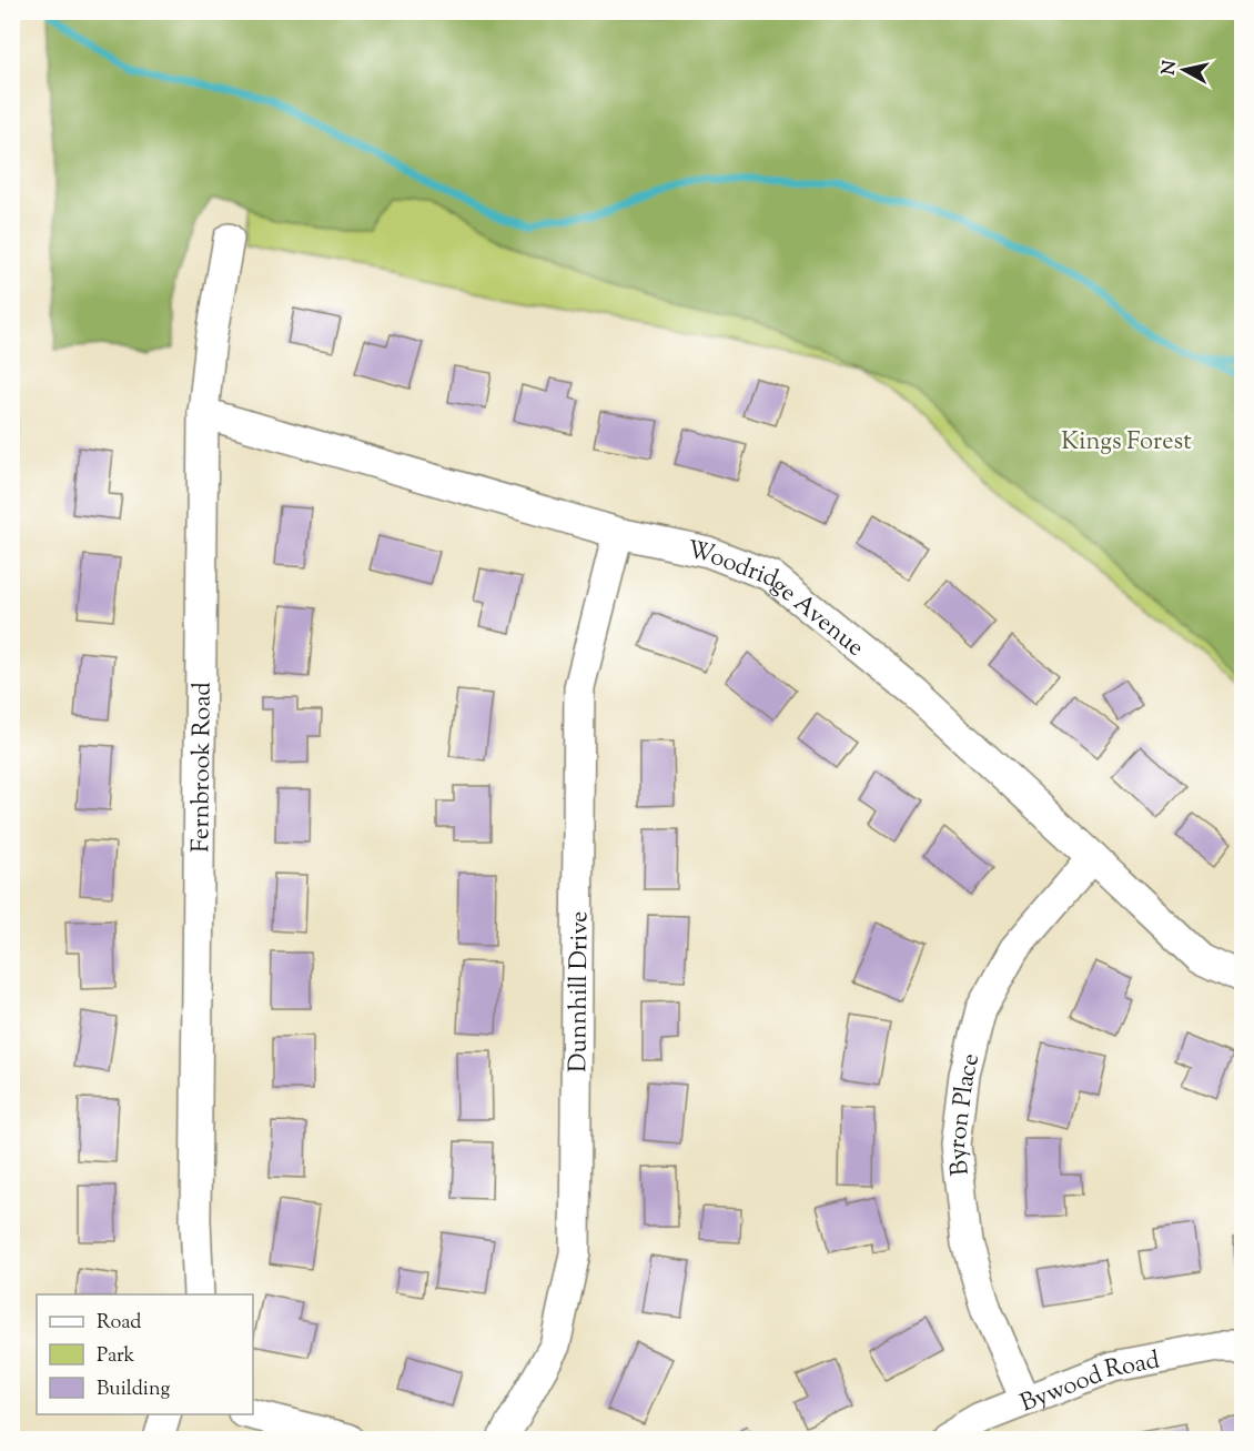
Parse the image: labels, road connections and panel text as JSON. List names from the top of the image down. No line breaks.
{"streets":{"street":["Woodridge Avenue","Fernbrook Road","Dunnhill Drive","Byron Place","Bywood Road"]},"crossings":[["Woodridge Avenue","Fernbrook Road"],["Woodridge Avenue","Dunnhill Drive"],["Woodridge Avenue","Byron Place"],["Byron Place","Bywood Road"]],"parks":["Kings Forest"],"legend":["Road","Park","Building"],"north":"left"}
